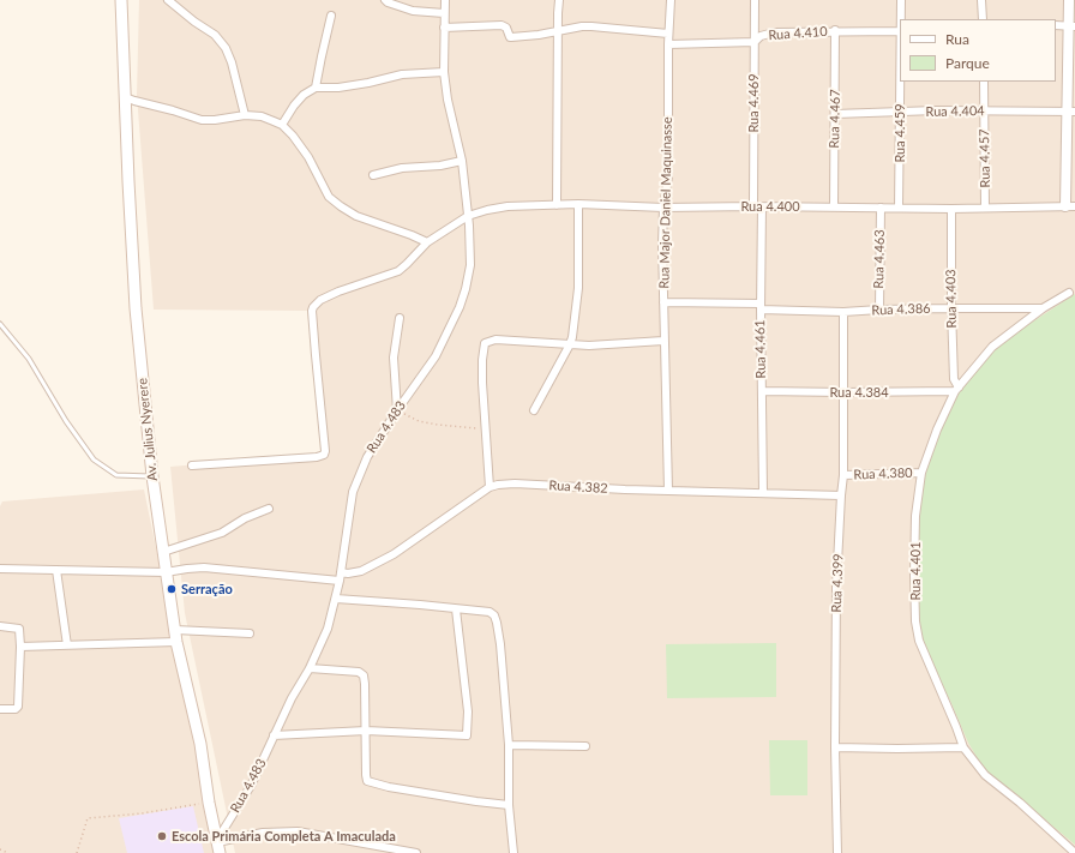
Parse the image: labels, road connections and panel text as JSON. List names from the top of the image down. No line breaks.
{"streets":{"main road":["Av. Julius Nyerere"],"street":["Rua 4.410","Rua 4.469","Rua 4.404","Rua 4.467","Rua 4.459","Rua 4.457","Rua Major Daniel Maquinasse","Rua 4.400","Rua 4.463","Rua 4.403","Rua 4.386","Rua 4.461","Rua 4.384","Rua 4.483","Rua 4.380","Rua 4.382","Rua 4.401","Rua 4.399"]},"crossings":[["Rua 4.410","Rua 4.469"],["Rua 4.410","Rua 4.467"],["Rua 4.410","Rua Major Daniel Maquinasse"],["Rua 4.469","Rua 4.400"],["Rua 4.404","Rua 4.467"],["Rua 4.404","Rua 4.459"],["Rua 4.404","Rua 4.457"],["Rua 4.467","Rua 4.400"],["Rua 4.459","Rua 4.400"],["Rua 4.457","Rua 4.400"],["Rua Major Daniel Maquinasse","Rua 4.400"],["Rua Major Daniel Maquinasse","Rua 4.386"],["Rua Major Daniel Maquinasse","Rua 4.382"],["Rua 4.400","Rua 4.463"],["Rua 4.400","Rua 4.403"],["Rua 4.400","Rua 4.461"],["Rua 4.400","Rua 4.483"],["Rua 4.463","Rua 4.386"],["Rua 4.403","Rua 4.386"],["Rua 4.403","Rua 4.384"],["Rua 4.403","Rua 4.401"],["Rua 4.386","Rua 4.461"],["Rua 4.386","Rua 4.401"],["Rua 4.386","Rua 4.399"],["Rua 4.461","Rua 4.384"],["Rua 4.461","Rua 4.382"],["Rua 4.384","Rua 4.401"],["Rua 4.384","Rua 4.399"],["Rua 4.483","Av. Julius Nyerere"],["Rua 4.483","Rua 4.382"],["Rua 4.380","Rua 4.401"],["Rua 4.380","Rua 4.399"],["Rua 4.382","Rua 4.399"]],"places":["Serração","Escola Primária Completa A Imaculada"],"legend":["Rua","Parque"]}
